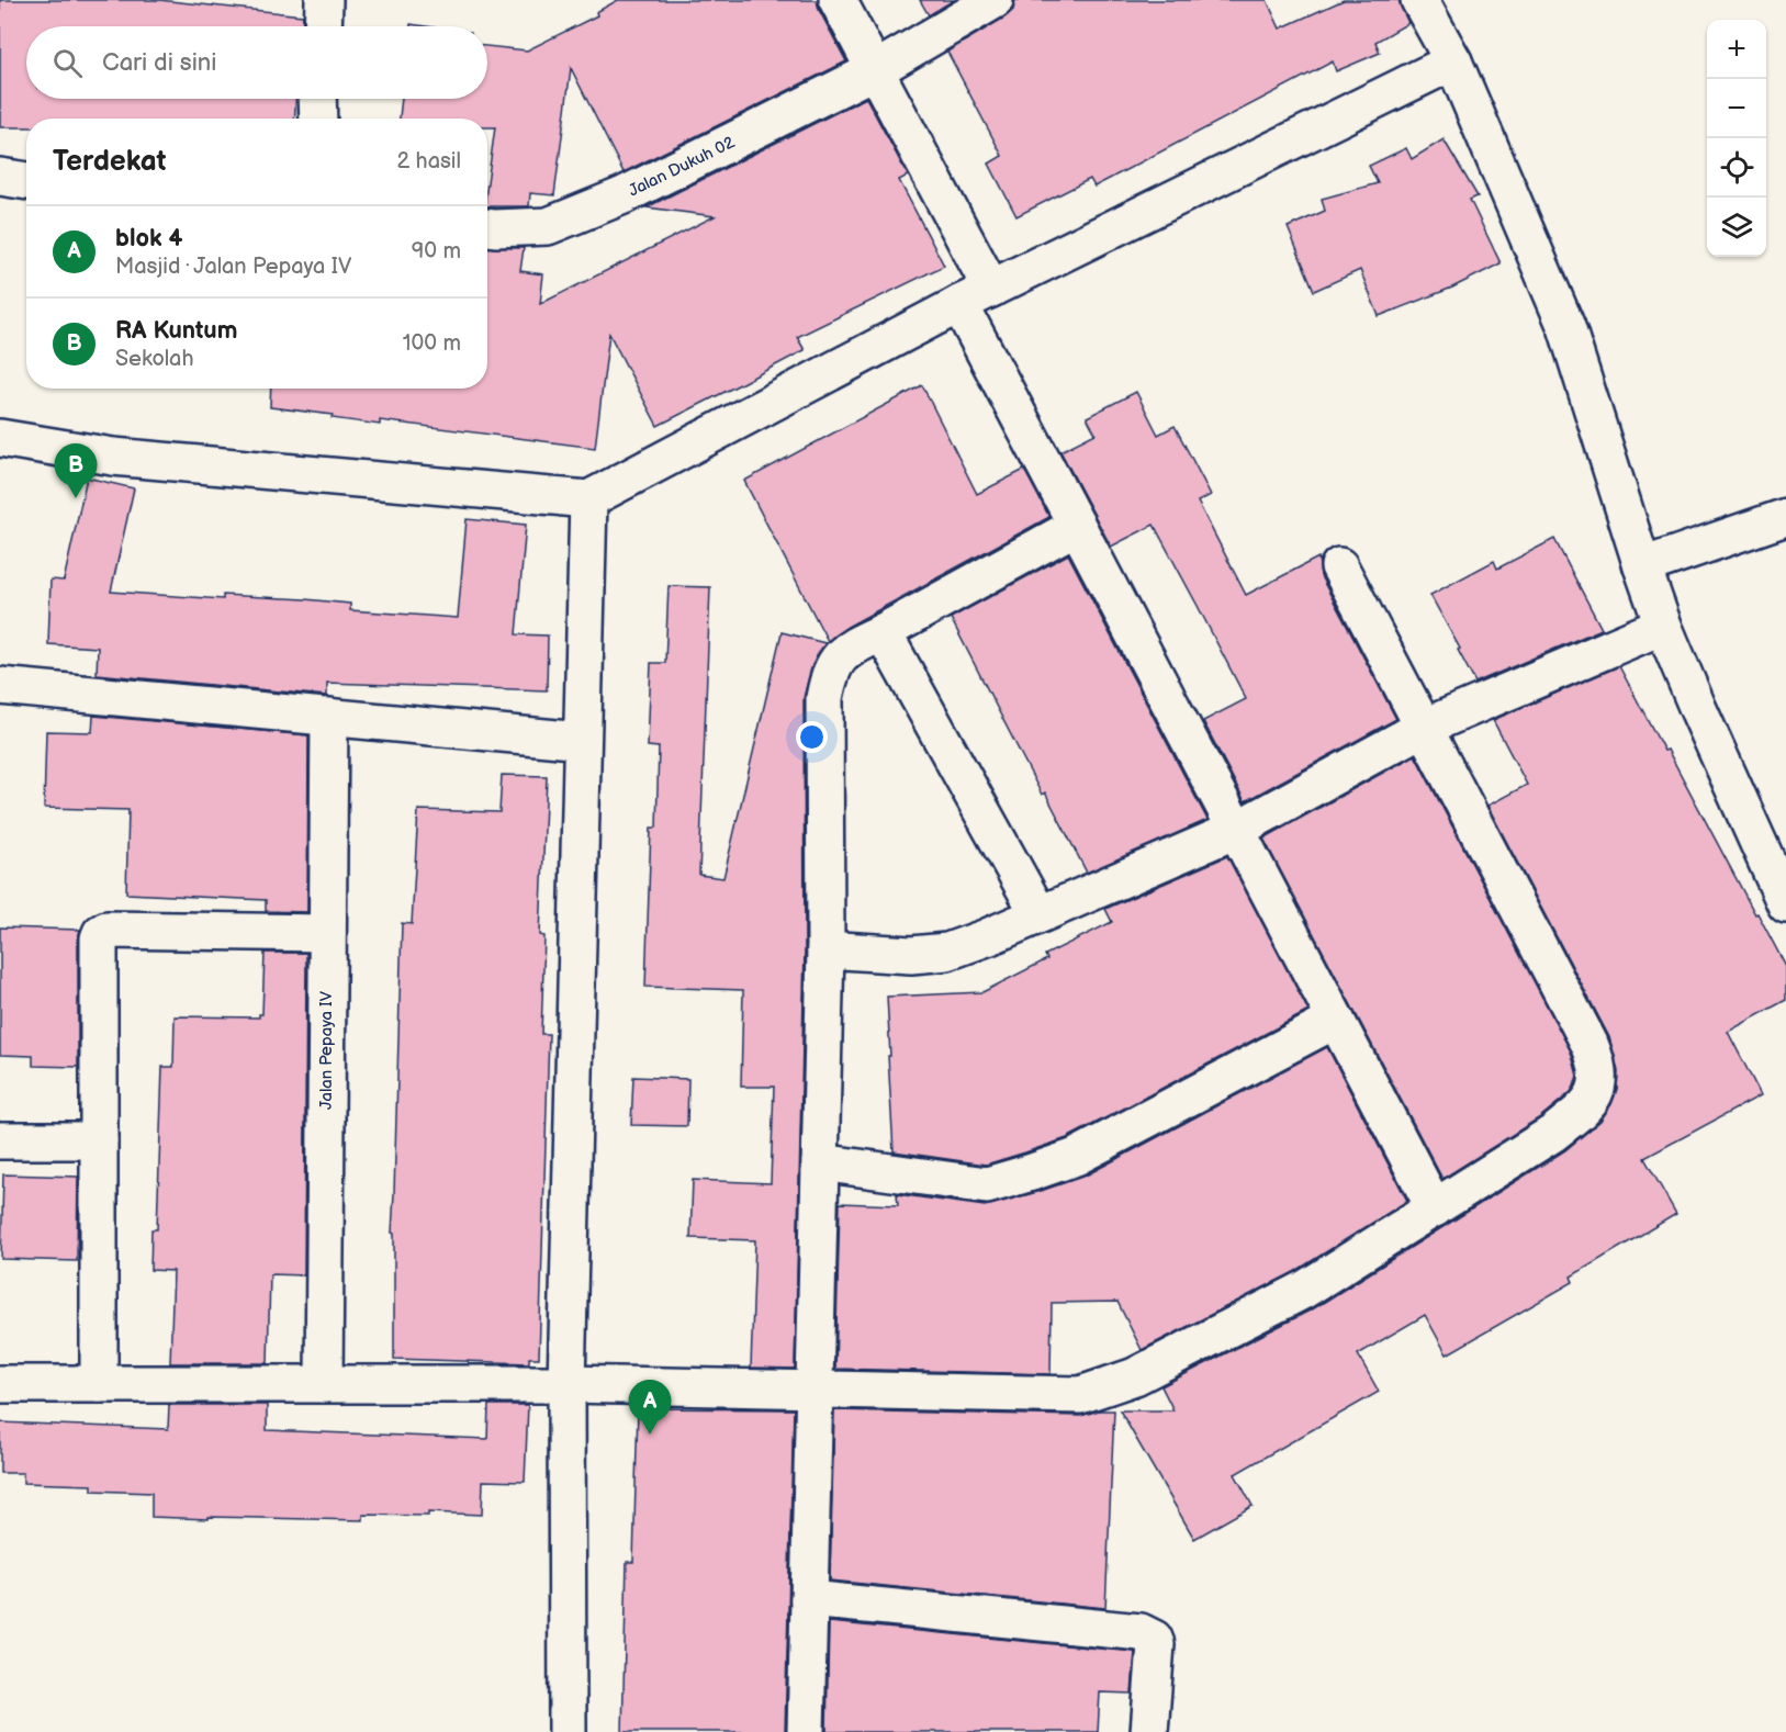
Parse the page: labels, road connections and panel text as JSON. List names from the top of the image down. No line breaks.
{"streets":{"street":["Jalan Dukuh 02","Jalan Pepaya IV"]},"page":{"map_buttons":["+","−"],"search":"Cari di sini","heading":["Terdekat","2 hasil"],"list":[{"mark":"A","name":"blok 4","note":"Masjid · Jalan Pepaya IV","value":"90 m"},{"mark":"B","name":"RA Kuntum","note":"Sekolah","value":"100 m"}],"pins":["B","A"]}}
